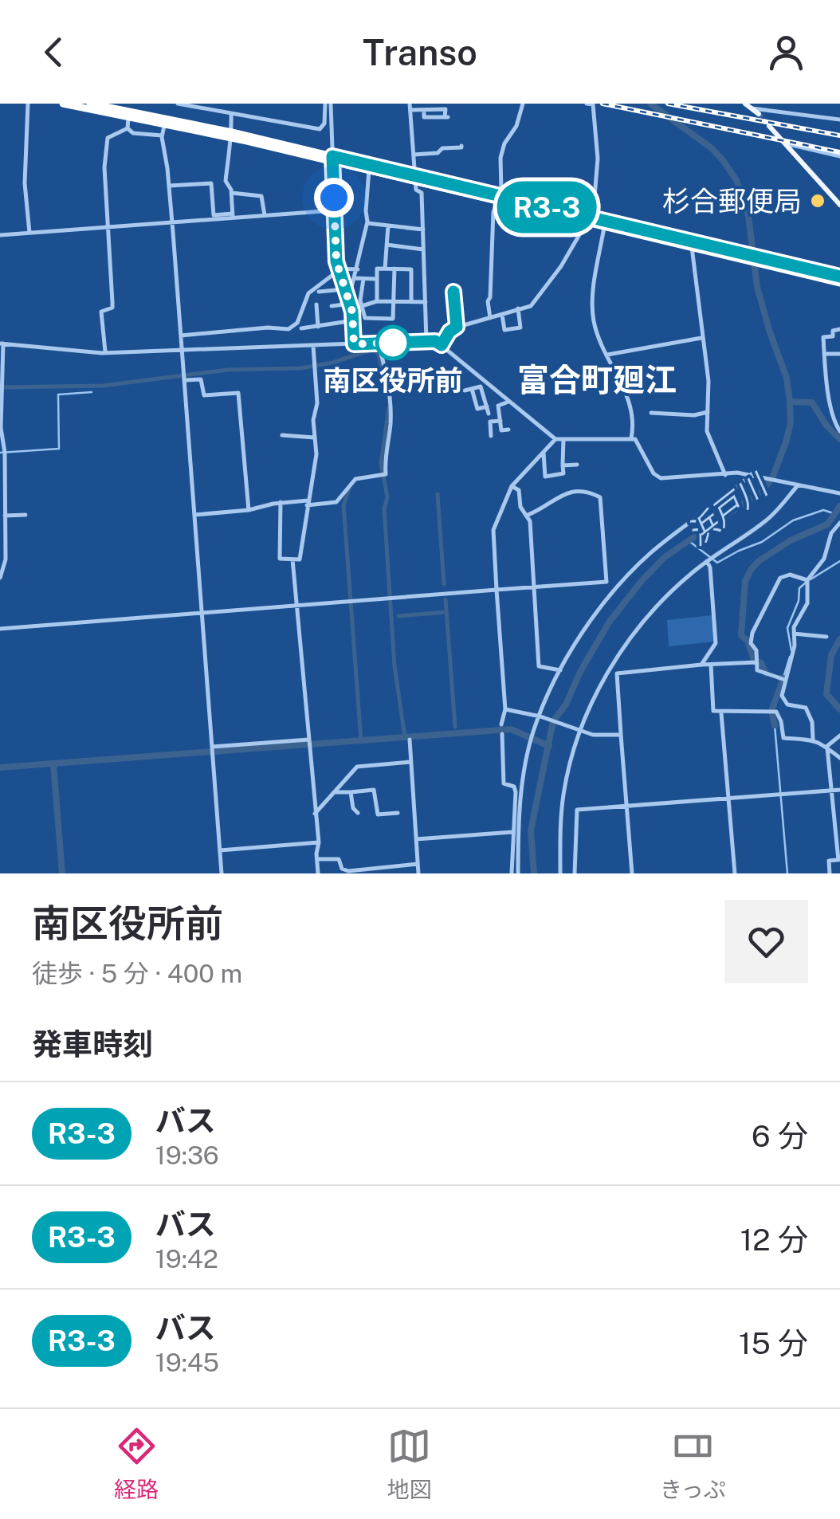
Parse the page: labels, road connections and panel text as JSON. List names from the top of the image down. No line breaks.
{"districts":["富合町廻江"],"water":["浜戸川"],"places":["杉合郵便局","南区役所前"],"lines":["bus line R3-3"],"page":{"header":"Transo","on_map":"R3-3","heading":[["南区役所前","徒歩 · 5 分 · 400 m"],"発車時刻"],"list":[{"mark":"R3-3","name":"バス","note":"19:36","value":"6 分"},{"mark":"R3-3","name":"バス","note":"19:42","value":"12 分"},{"mark":"R3-3","name":"バス","note":"19:45","value":"15 分"}],"tabs":["経路","地図","きっぷ"]}}
